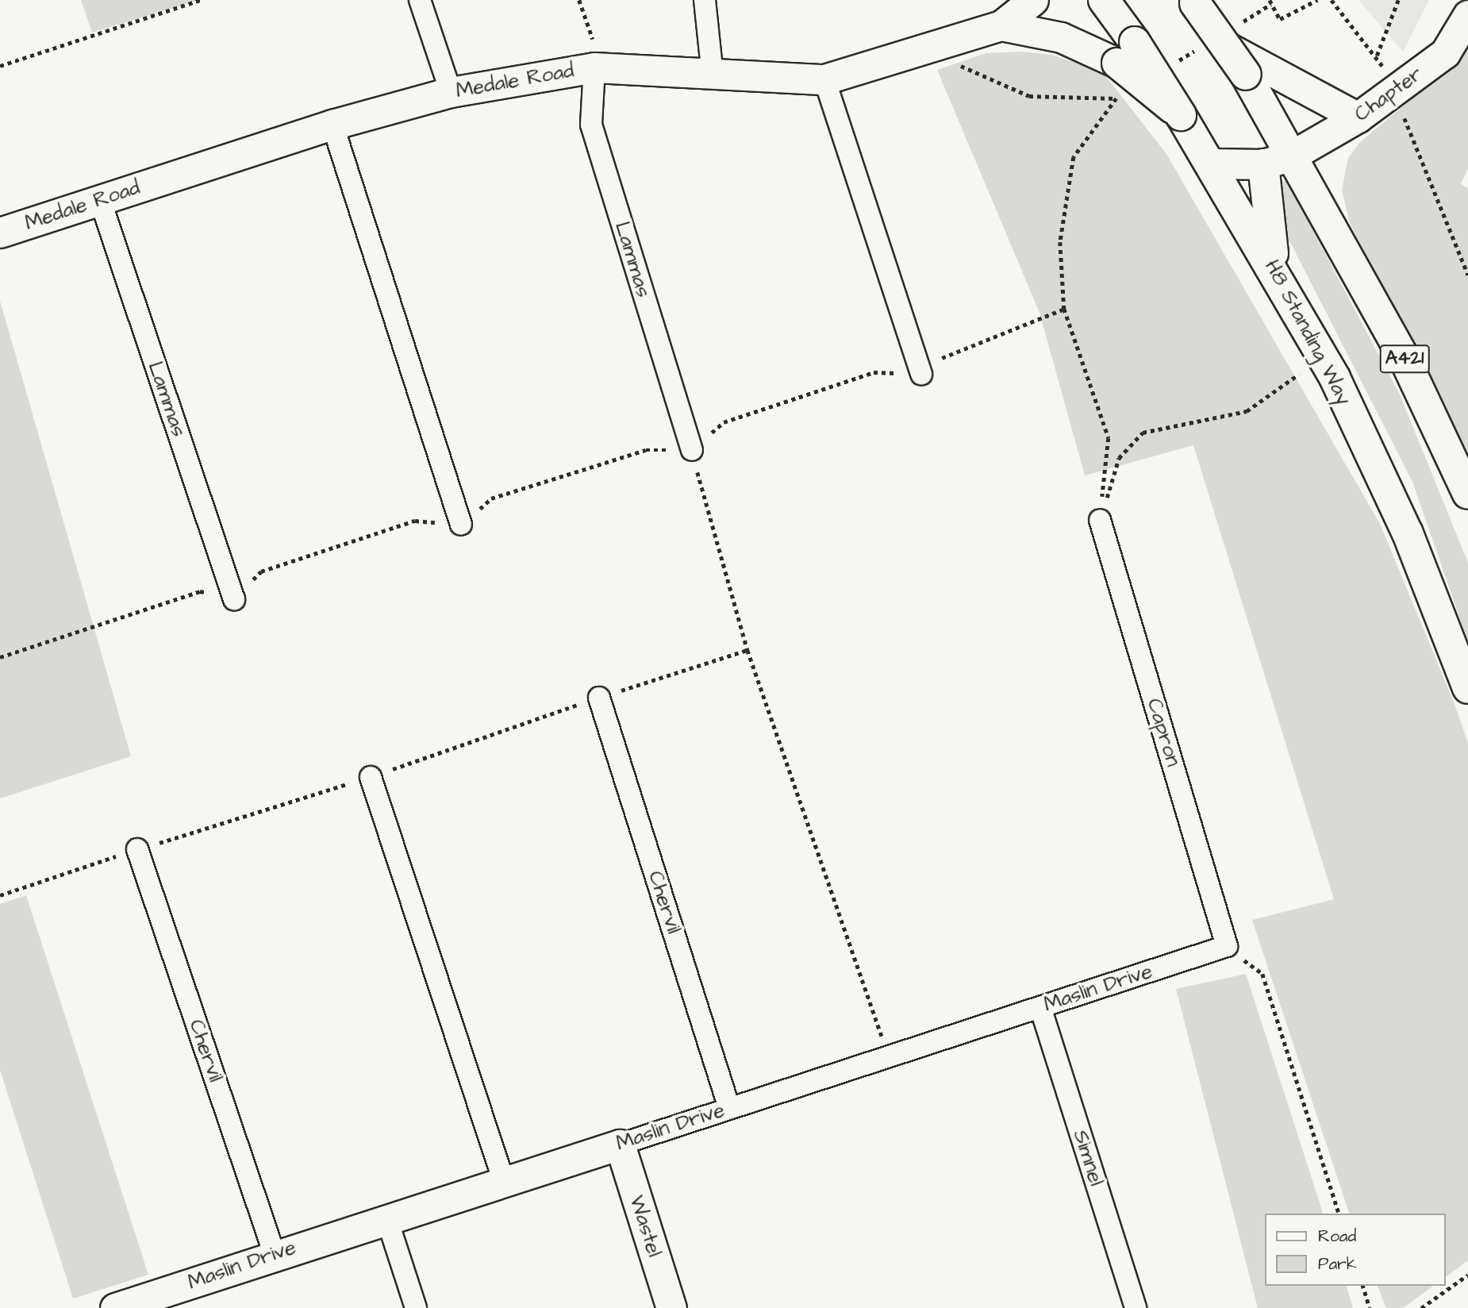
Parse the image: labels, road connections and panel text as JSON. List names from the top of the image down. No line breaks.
{"streets":{"highway":["H8 Standing Way","A421"],"street":["Medale Road","Chapter","Lammas","Capron","Chervil","Maslin Drive","Simnel","Wastel"]},"crossings":[["Medale Road","Lammas"],["Chapter","H8 Standing Way"],["Chapter","A421"],["Capron","Maslin Drive"],["Chervil","Maslin Drive"],["Maslin Drive","Simnel"],["Maslin Drive","Wastel"]],"legend":["Road","Park"]}
